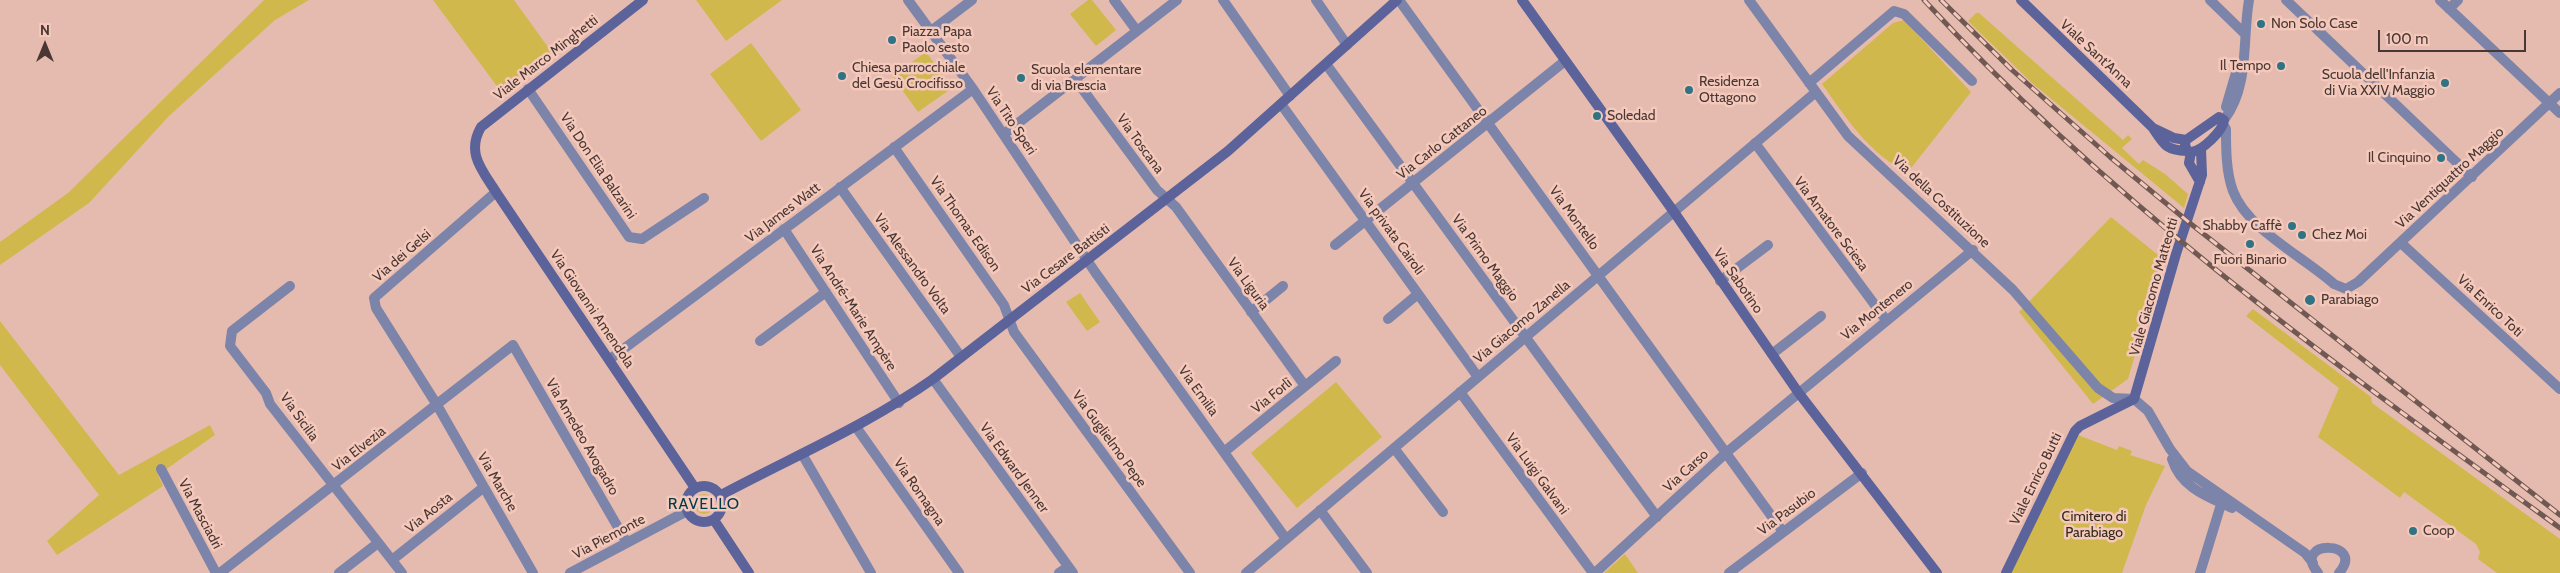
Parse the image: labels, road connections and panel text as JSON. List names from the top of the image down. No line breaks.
{"streets":{"street":["Viale Sant'Anna","Viale Marco Minghetti","Via Tito Speri","Via Carlo Cattaneo","Via Toscana","Via Don Elia Balzarini","Via Ventiquattro Maggio","Via della Costituzione","Via James Watt","Via Montello","Via Thomas Edison","Via Amatore Sciesa","Via privata Cairoli","Via dei Gelsi","Via Primo Maggio","Via Cesare Battisti","Via Alessandro Volta","Via Sabotino","Via Liguria","Viale Giacomo Matteotti","Via Enrico Toti","Via André-Marie Ampère","Via Giovanni Amendola","Via Montenero","Via Giacomo Zanella","Via Emilia","Via Forlì","Via Sicilia","Via Amedeo Avogadro","Via Guglielmo Pepe","Via Elvezia","Via Edward Jenner","Via Carso","Via Luigi Galvani","Viale Enrico Butti","Via Marche","Via Romagna","Via Pasubio","Via Aosta","Via Masciadri","Via Piemonte"]},"crossings":[["Viale Marco Minghetti","Via Don Elia Balzarini"],["Viale Marco Minghetti","Via Giovanni Amendola"],["Via Tito Speri","Via James Watt"],["Via Tito Speri","Via Cesare Battisti"],["Via Tito Speri","Via Emilia"],["Via Carlo Cattaneo","Via Montello"],["Via Carlo Cattaneo","Via privata Cairoli"],["Via Carlo Cattaneo","Via Primo Maggio"],["Via Carlo Cattaneo","Via Sabotino"],["Via Toscana","Via Cesare Battisti"],["Via Toscana","Via Liguria"],["Via Ventiquattro Maggio","Via Enrico Toti"],["Via della Costituzione","Viale Giacomo Matteotti"],["Via della Costituzione","Via Montenero"],["Via della Costituzione","Via Giacomo Zanella"],["Via della Costituzione","Viale Enrico Butti"],["Via James Watt","Via Thomas Edison"],["Via James Watt","Via Alessandro Volta"],["Via James Watt","Via André-Marie Ampère"],["Via James Watt","Via Giovanni Amendola"],["Via Montello","Via Cesare Battisti"],["Via Montello","Via Giacomo Zanella"],["Via Montello","Via Carso"],["Via Montello","Via Pasubio"],["Via Thomas Edison","Via Cesare Battisti"],["Via Thomas Edison","Via Guglielmo Pepe"],["Via Amatore Sciesa","Via Montenero"],["Via Amatore Sciesa","Via Giacomo Zanella"],["Via privata Cairoli","Via Cesare Battisti"],["Via privata Cairoli","Via Giacomo Zanella"],["Via dei Gelsi","Via Giovanni Amendola"],["Via dei Gelsi","Via Elvezia"],["Via dei Gelsi","Via Marche"],["Via Primo Maggio","Via Cesare Battisti"],["Via Primo Maggio","Via Giacomo Zanella"],["Via Primo Maggio","Via Carso"],["Via Cesare Battisti","Via Alessandro Volta"],["Via Cesare Battisti","Via Liguria"],["Via Cesare Battisti","Via André-Marie Ampère"],["Via Cesare Battisti","Via Giovanni Amendola"],["Via Cesare Battisti","Via Emilia"],["Via Cesare Battisti","Via Guglielmo Pepe"],["Via Cesare Battisti","Via Edward Jenner"],["Via Cesare Battisti","Via Romagna"],["Via Cesare Battisti","Via Piemonte"],["Via Sabotino","Via Montenero"],["Via Sabotino","Via Giacomo Zanella"],["Via Sabotino","Via Carso"],["Via Sabotino","Via Pasubio"],["Via Liguria","Via Forlì"],["Viale Giacomo Matteotti","Viale Enrico Butti"],["Via Giovanni Amendola","Via Piemonte"],["Via Montenero","Via Carso"],["Via Giacomo Zanella","Via Emilia"],["Via Giacomo Zanella","Via Luigi Galvani"],["Via Emilia","Via Forlì"],["Via Sicilia","Via Elvezia"],["Via Sicilia","Via Aosta"],["Via Amedeo Avogadro","Via Elvezia"],["Via Amedeo Avogadro","Via Piemonte"],["Via Elvezia","Via Marche"],["Via Carso","Via Luigi Galvani"],["Via Marche","Via Aosta"]],"districts":["RAVELLO"],"parks":["Cimitero di Parabiago"],"places":["Non Solo Case","Piazza Papa Paolo sesto","Il Tempo","Chiesa parrocchiale del Gesù Crocifisso","Scuola elementare di via Brescia","Scuola dell'Infanzia di Via XXIV Maggio","Residenza Ottagono","Soledad","Il Cinquino","Shabby Caffè","Chez Moi","Fuori Binario","Parabiago","Coop"],"scale_bar":"100 m","north":"top"}
